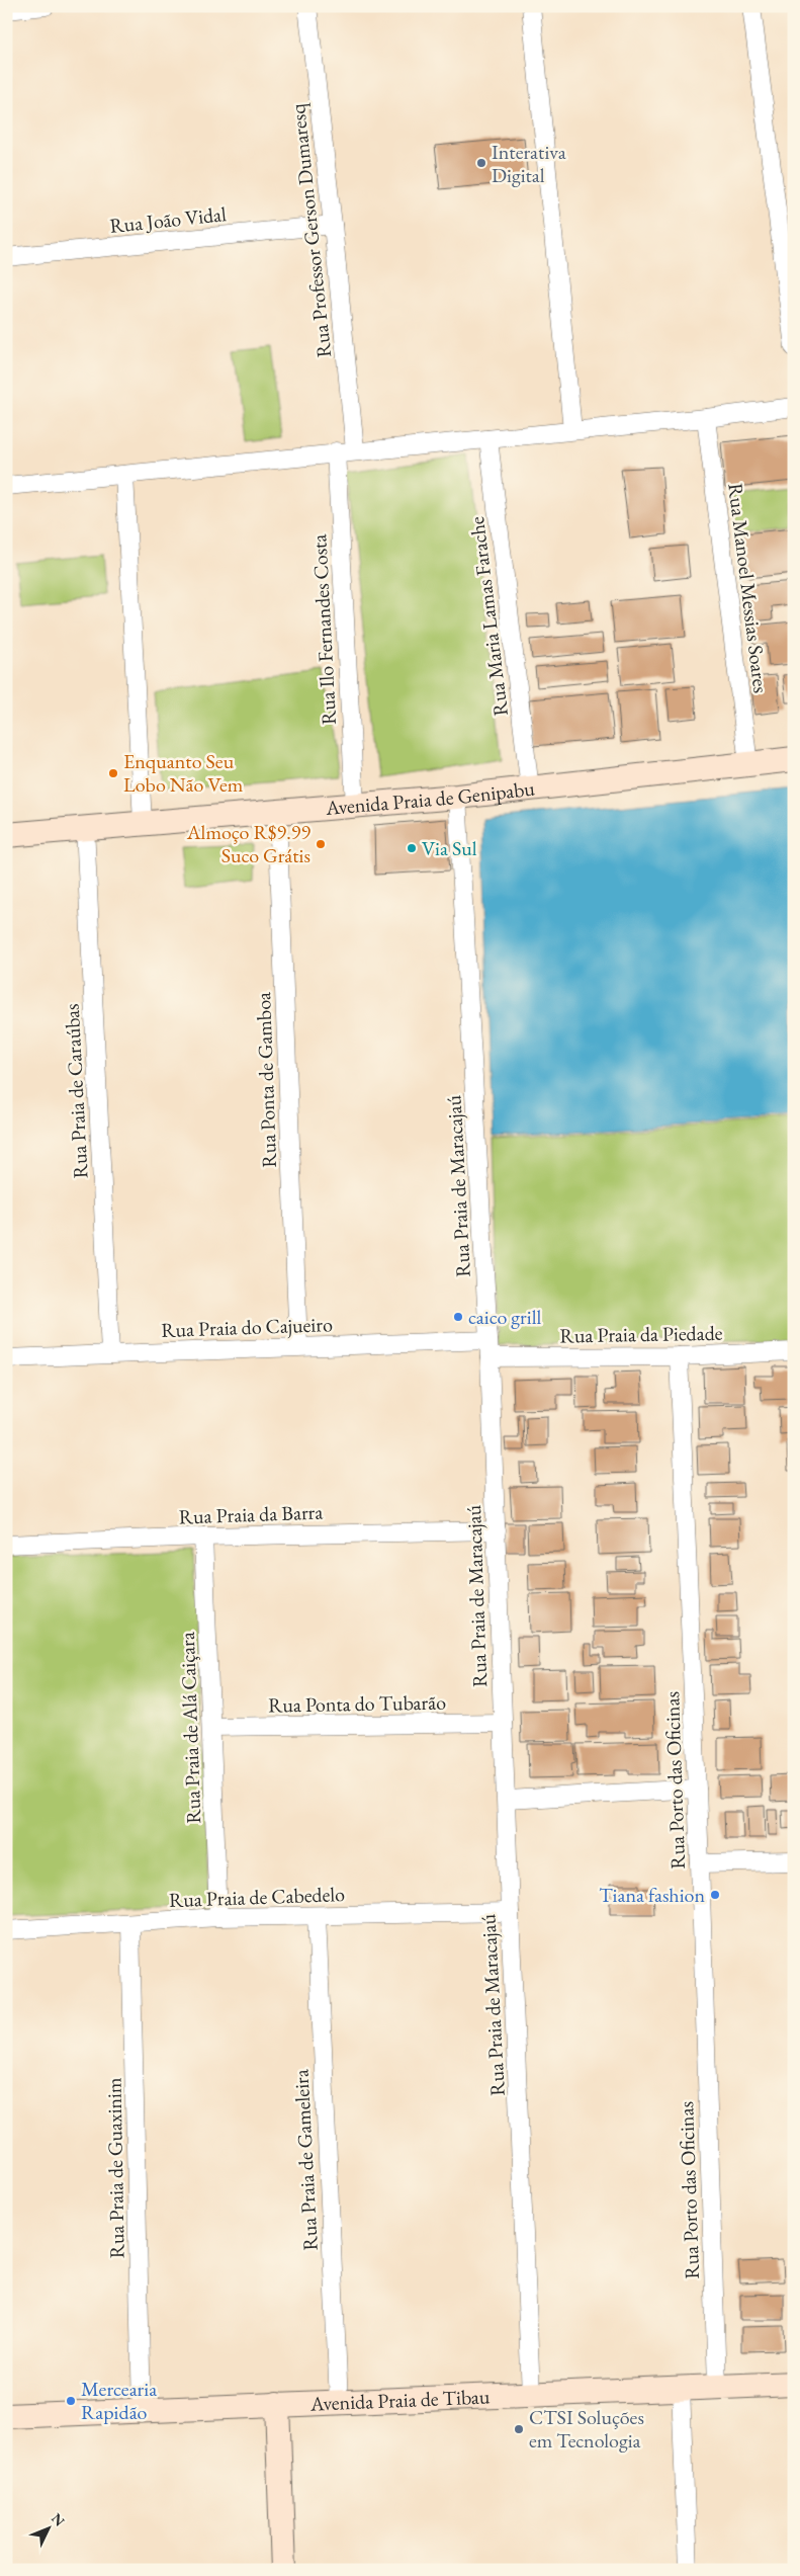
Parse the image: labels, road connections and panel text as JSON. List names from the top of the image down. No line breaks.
{"streets":{"main road":["Avenida Praia de Genipabu","Avenida Praia de Tibau"],"street":["Rua João Vidal","Rua Professor Gerson Dumaresq","Rua Manoel Messias Soares","Rua Maria Lamas Farache","Rua Ilo Fernandes Costa","Rua Ponta de Gamboa","Rua Praia de Caraúbas","Rua Praia de Maracajaú","Rua Praia do Cajueiro","Rua Praia da Piedade","Rua Praia da Barra","Rua Ponta do Tubarão","Rua Praia de Alá Caiçara","Rua Porto das Oficinas","Rua Praia de Cabedelo","Rua Praia de Gameleira","Rua Praia de Guaxinim"]},"crossings":[["Rua João Vidal","Rua Professor Gerson Dumaresq"],["Rua Manoel Messias Soares","Avenida Praia de Genipabu"],["Rua Maria Lamas Farache","Avenida Praia de Genipabu"],["Rua Ilo Fernandes Costa","Avenida Praia de Genipabu"],["Avenida Praia de Genipabu","Rua Ponta de Gamboa"],["Avenida Praia de Genipabu","Rua Praia de Caraúbas"],["Avenida Praia de Genipabu","Rua Praia de Maracajaú"],["Rua Ponta de Gamboa","Rua Praia do Cajueiro"],["Rua Praia de Caraúbas","Rua Praia do Cajueiro"],["Rua Praia de Maracajaú","Rua Praia do Cajueiro"],["Rua Praia de Maracajaú","Rua Praia da Piedade"],["Rua Praia de Maracajaú","Rua Praia da Barra"],["Rua Praia de Maracajaú","Rua Ponta do Tubarão"],["Rua Praia de Maracajaú","Rua Praia de Cabedelo"],["Rua Praia de Maracajaú","Avenida Praia de Tibau"],["Rua Praia do Cajueiro","Rua Praia da Piedade"],["Rua Praia da Piedade","Rua Porto das Oficinas"],["Rua Praia da Barra","Rua Praia de Alá Caiçara"],["Rua Ponta do Tubarão","Rua Praia de Alá Caiçara"],["Rua Praia de Alá Caiçara","Rua Praia de Cabedelo"],["Rua Porto das Oficinas","Avenida Praia de Tibau"],["Rua Praia de Cabedelo","Rua Praia de Gameleira"],["Rua Praia de Cabedelo","Rua Praia de Guaxinim"],["Rua Praia de Gameleira","Avenida Praia de Tibau"],["Rua Praia de Guaxinim","Avenida Praia de Tibau"]],"places":["Interativa Digital","Enquanto Seu Lobo Não Vem","Almoço R$9.99 Suco Grátis","Via Sul","caico grill","Tiana fashion","Mercearia Rapidão","CTSI Soluções em Tecnologia"],"north":"top right"}
